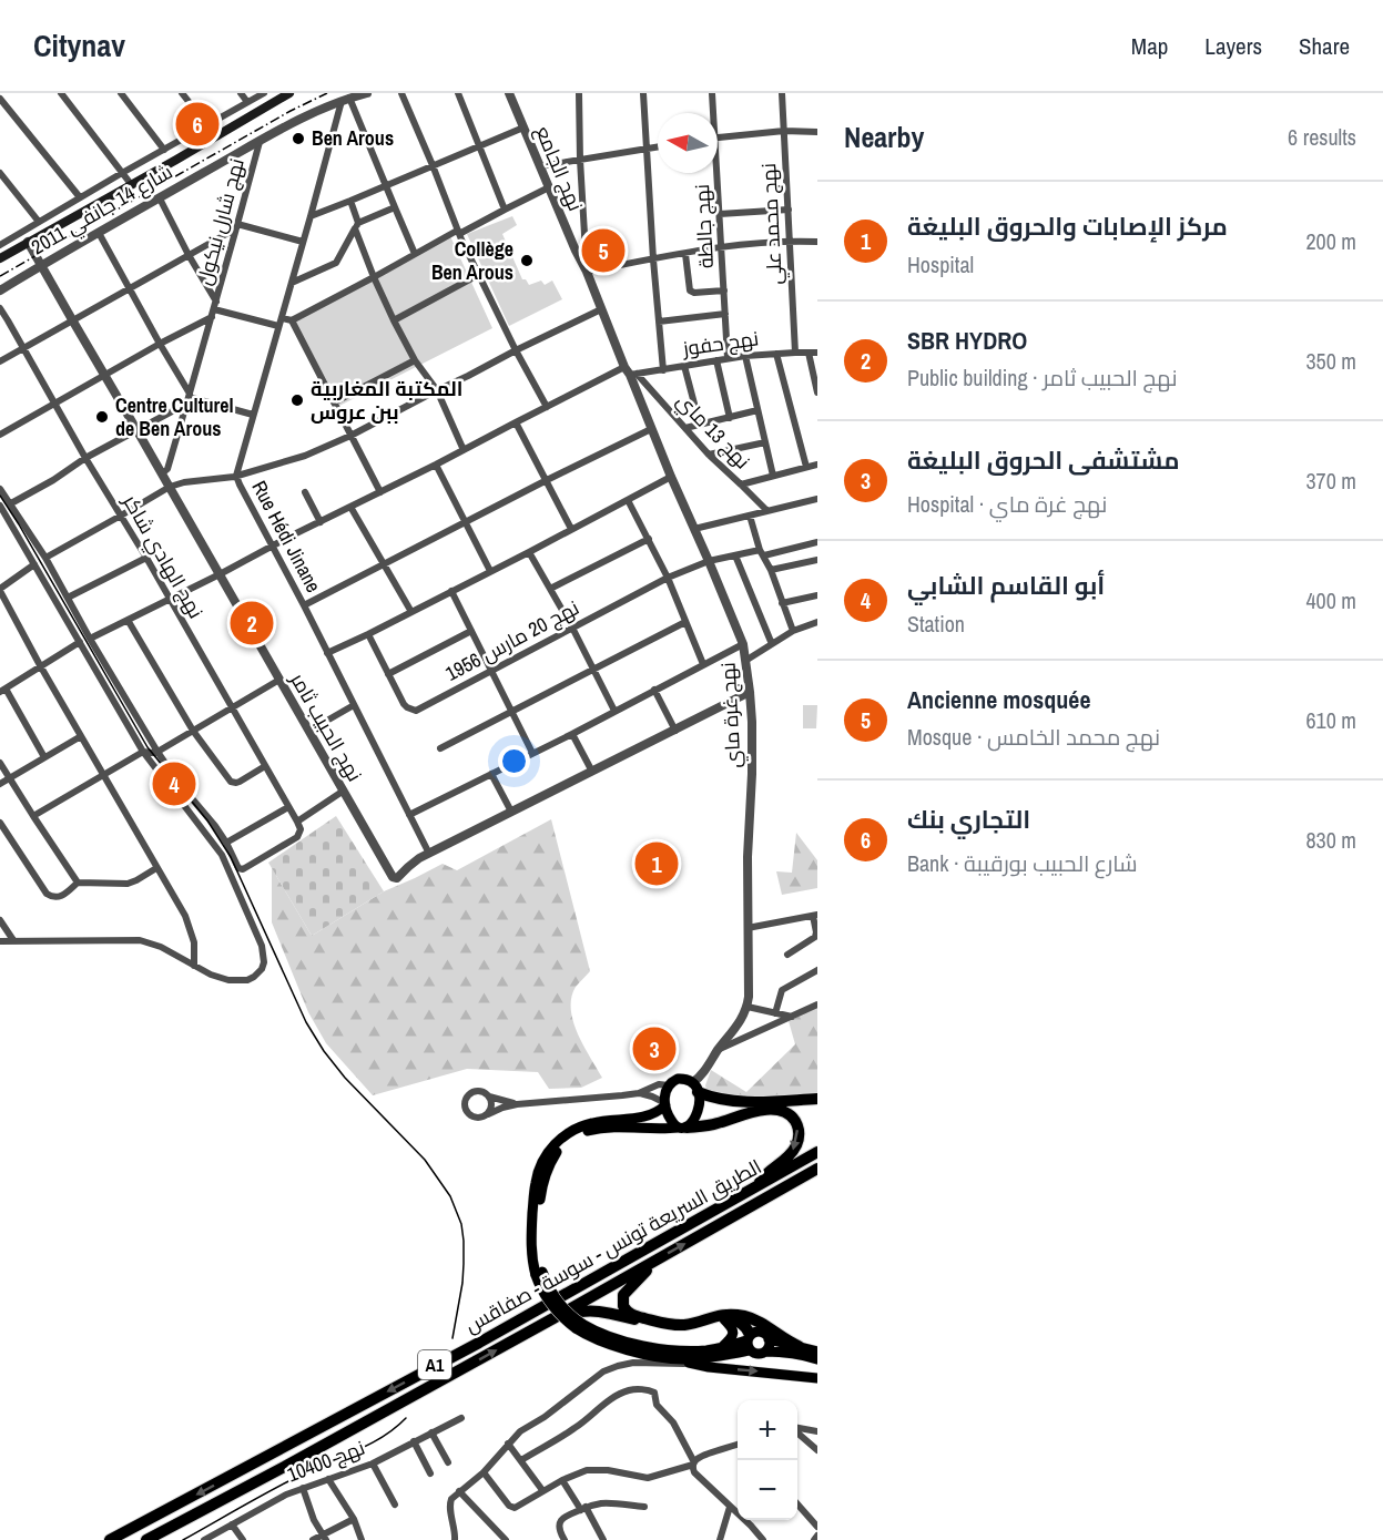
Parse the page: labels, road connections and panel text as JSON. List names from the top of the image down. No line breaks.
{"streets":{"highway":["الطريق السريعة تونس - سوسة - صفاقس","A1"],"street":["نهج الجامع","شارع 14 جانفي 2011","نهج شارل نيكول","نهج محمد علي","نهج جالطة","نهج حفوز","نهج 13 ماي","Rue Hédi Jinane","نهج الهادي شاكر","نهج 20 مارس 1956","نهج غرة ماي","نهج الحبيب ثامر","نهج 10400"]},"crossings":[["نهج الجامع","نهج حفوز"],["نهج الجامع","نهج 13 ماي"],["نهج الجامع","نهج غرة ماي"],["شارع 14 جانفي 2011","نهج شارل نيكول"],["شارع 14 جانفي 2011","Rue Hédi Jinane"],["شارع 14 جانفي 2011","نهج الحبيب ثامر"],["نهج شارل نيكول","نهج الحبيب ثامر"],["نهج محمد علي","نهج حفوز"],["نهج جالطة","نهج حفوز"],["نهج حفوز","نهج 13 ماي"],["نهج حفوز","Rue Hédi Jinane"],["نهج حفوز","نهج الهادي شاكر"],["نهج حفوز","نهج غرة ماي"],["نهج حفوز","نهج الحبيب ثامر"],["نهج 13 ماي","نهج غرة ماي"],["Rue Hédi Jinane","نهج الحبيب ثامر"],["نهج 20 مارس 1956","نهج غرة ماي"],["نهج غرة ماي","نهج الحبيب ثامر"]],"places":["Ben Arous","Collège Ben Arous","المكتبة المغاربية ببن عروس","Centre Culturel de Ben Arous"],"north":"left","page":{"header":"Citynav","nav":["Map","Layers","Share"],"heading":["Nearby","6 results"],"pins":["6","5","2","4","1","3"],"list":[{"mark":"1","name":"مركز الإصابات والحروق البليغة","note":"Hospital","value":"200 m"},{"mark":"2","name":"SBR HYDRO","note":"Public building · نهج الحبيب ثامر","value":"350 m"},{"mark":"3","name":"مشتشفى الحروق البليغة","note":"Hospital · نهج غرة ماي","value":"370 m"},{"mark":"4","name":"أبو القاسم الشابي","note":"Station","value":"400 m"},{"mark":"5","name":"Ancienne mosquée","note":"Mosque · نهج محمد الخامس","value":"610 m"},{"mark":"6","name":"التجاري بنك","note":"Bank · شارع الحبيب بورقيبة","value":"830 m"}],"map_buttons":["+","−"]}}
